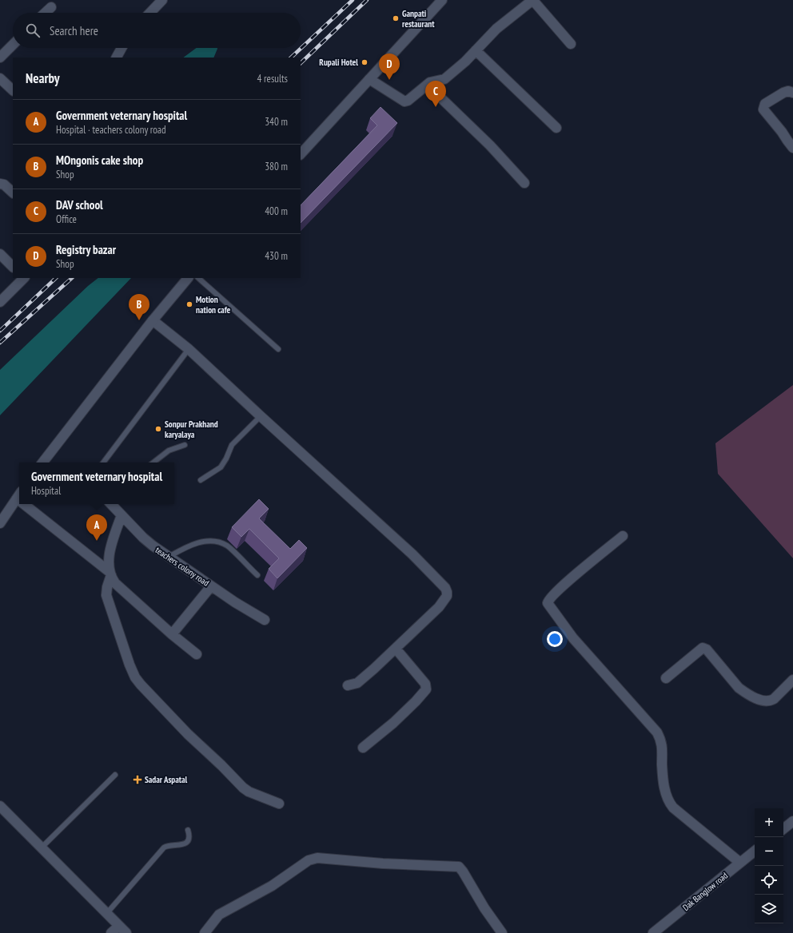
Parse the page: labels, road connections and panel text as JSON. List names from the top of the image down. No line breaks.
{"streets":{"street":["teachers colony road","Dak Banglow road"]},"places":{"other":["Ganpati restaurant","Rupali Hotel","Motion nation cafe","Sonpur Prakhand karyalaya"],"health":["Sadar Aspatal"]},"page":{"search":"Search here","pins":["D","C","B","A"],"heading":["Nearby","4 results"],"list":[{"mark":"A","name":"Government veternary hospital","note":"Hospital · teachers colony road","value":"340 m"},{"mark":"B","name":"MOngonis cake shop","note":"Shop","value":"380 m"},{"mark":"C","name":"DAV school","note":"Office","value":"400 m"},{"mark":"D","name":"Registry bazar","note":"Shop","value":"430 m"}],"popup":["Government veternary hospital","Hospital"],"map_buttons":["+","−"]}}
